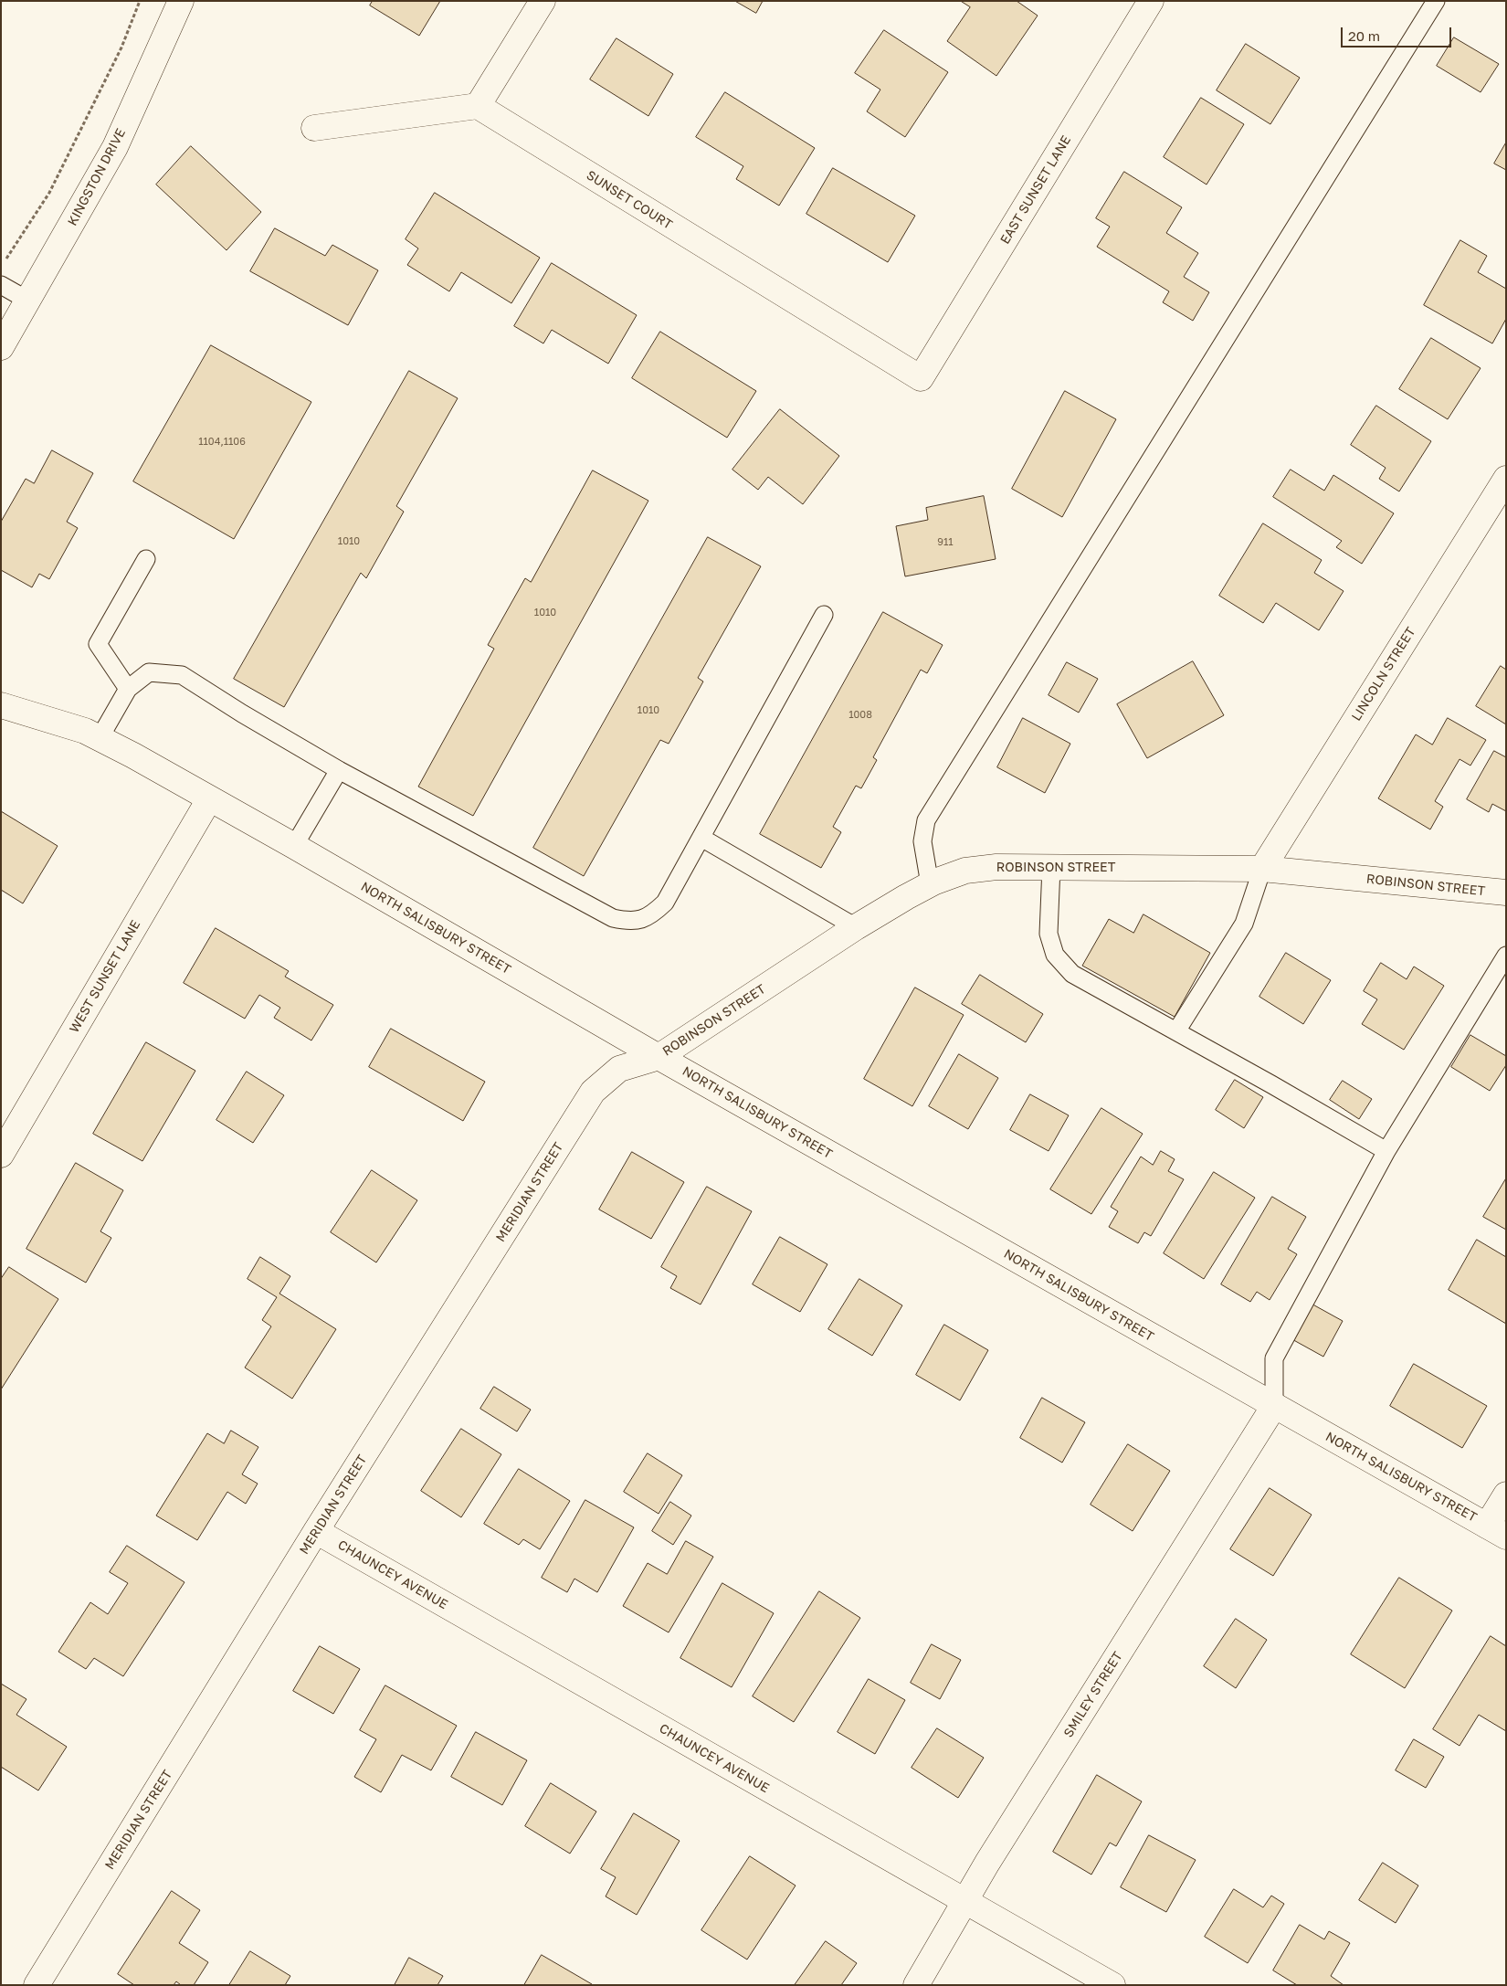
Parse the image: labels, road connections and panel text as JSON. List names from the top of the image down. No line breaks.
{"streets":{"street":["KINGSTON DRIVE","EAST SUNSET LANE","SUNSET COURT","LINCOLN STREET","ROBINSON STREET","NORTH SALISBURY STREET","WEST SUNSET LANE","MERIDIAN STREET","CHAUNCEY AVENUE","SMILEY STREET"]},"crossings":[["EAST SUNSET LANE","SUNSET COURT"],["LINCOLN STREET","ROBINSON STREET"],["ROBINSON STREET","NORTH SALISBURY STREET"],["ROBINSON STREET","MERIDIAN STREET"],["NORTH SALISBURY STREET","WEST SUNSET LANE"],["NORTH SALISBURY STREET","MERIDIAN STREET"],["NORTH SALISBURY STREET","SMILEY STREET"],["MERIDIAN STREET","CHAUNCEY AVENUE"],["CHAUNCEY AVENUE","SMILEY STREET"]],"house_numbers":["1104,1106","1010","911","1010","1010","1008"],"scale_bar":"20 m"}
